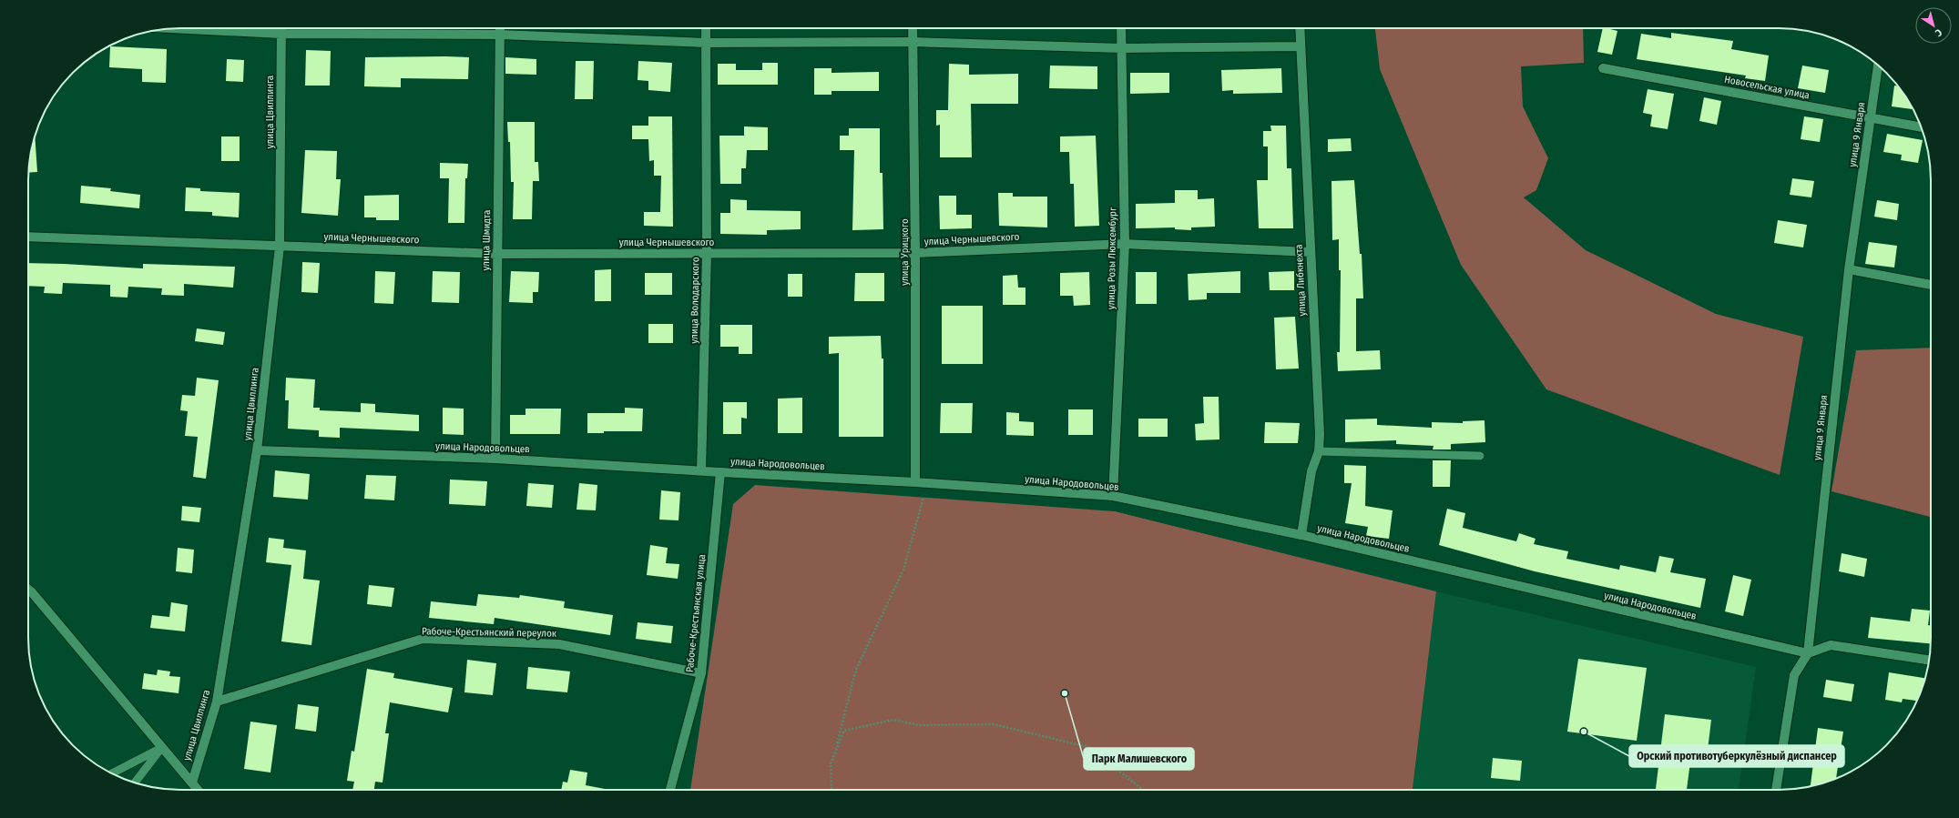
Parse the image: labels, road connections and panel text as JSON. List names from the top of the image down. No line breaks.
{"streets":{"street":["Новосельская улица","улица Цвиллинга","улица 9 Января","улица Чернышевского","улица Шмидта","улица Урицкого","улица Розы Люксембург","улица Либкнехта","улица Володарского","улица Народовольцев","Рабоче-Крестьянская улица","Рабоче-Крестьянский переулок"]},"crossings":[["Новосельская улица","улица 9 Января"],["улица Цвиллинга","улица Чернышевского"],["улица Цвиллинга","улица Народовольцев"],["улица Цвиллинга","Рабоче-Крестьянский переулок"],["улица 9 Января","улица Народовольцев"],["улица Чернышевского","улица Шмидта"],["улица Чернышевского","улица Урицкого"],["улица Чернышевского","улица Розы Люксембург"],["улица Чернышевского","улица Либкнехта"],["улица Чернышевского","улица Володарского"],["улица Шмидта","улица Народовольцев"],["улица Урицкого","улица Народовольцев"],["улица Розы Люксембург","улица Народовольцев"],["улица Либкнехта","улица Народовольцев"],["улица Володарского","улица Народовольцев"],["улица Народовольцев","Рабоче-Крестьянская улица"],["Рабоче-Крестьянская улица","Рабоче-Крестьянский переулок"]],"places":["Парк Малишевского","Орский противотуберкулёзный диспансер"],"north":"bottom right"}
